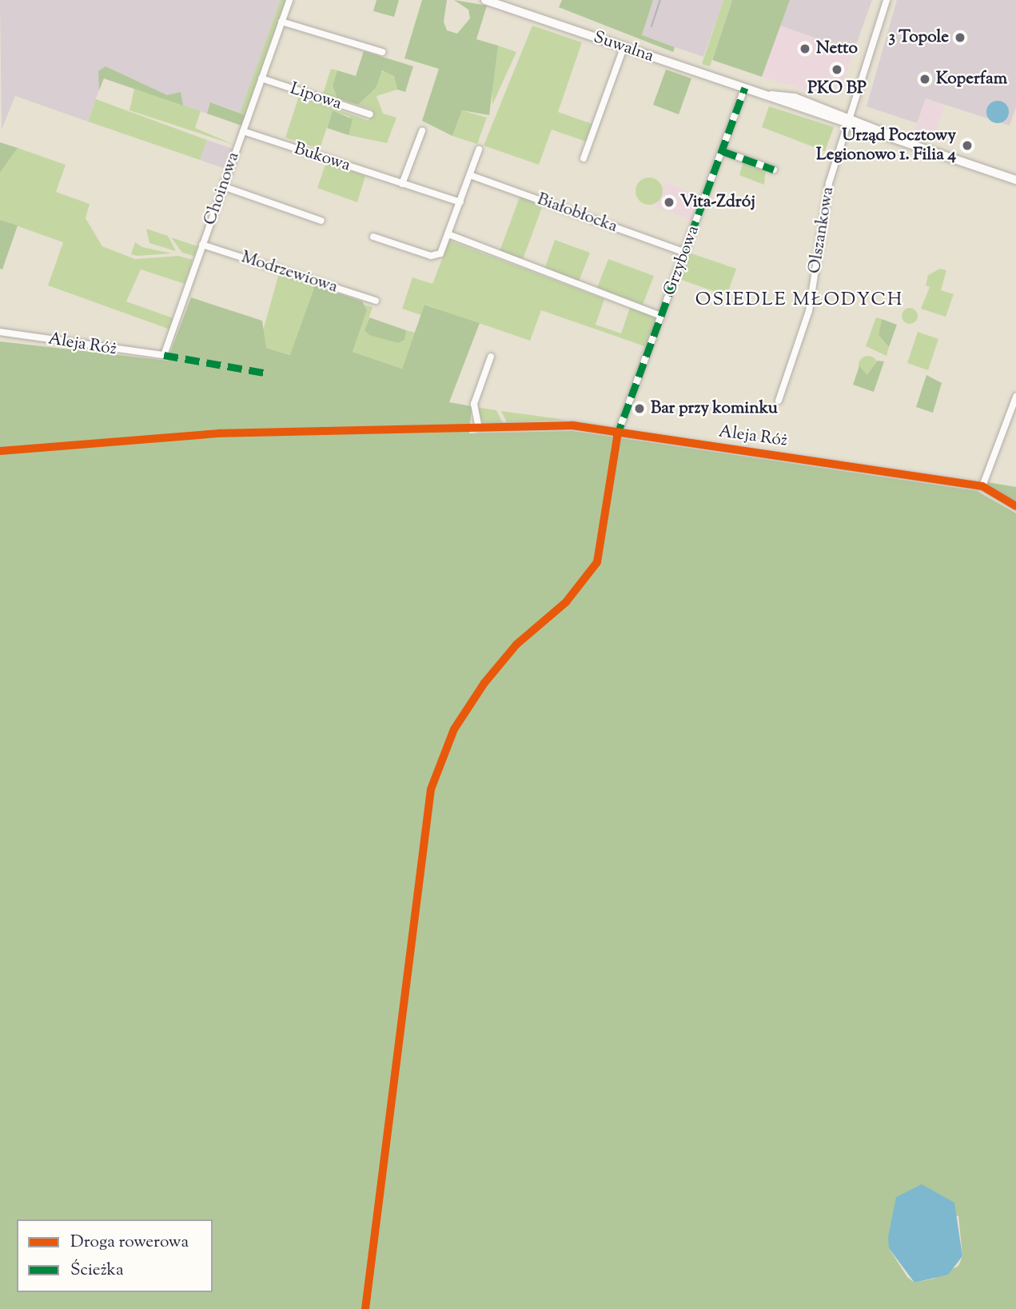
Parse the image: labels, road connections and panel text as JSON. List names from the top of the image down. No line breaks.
{"streets":{"street":["Suwalna","Lipowa","Bukowa","Choinowa","Białobłocka","Olszankowa","Grzybowa","Modrzewiowa","Aleja Róż"]},"crossings":[["Suwalna","Olszankowa"],["Suwalna","Grzybowa"],["Lipowa","Choinowa"],["Bukowa","Choinowa"],["Choinowa","Modrzewiowa"],["Choinowa","Aleja Róż"],["Białobłocka","Grzybowa"],["Grzybowa","Aleja Róż"]],"districts":["OSIEDLE MŁODYCH"],"places":["3 Topole","Netto","PKO BP","Koperfam","Urząd Pocztowy Legionowo 1. Filia 4","Vita-Zdrój","Bar przy kominku"],"legend":["Droga rowerowa","Ścieżka"]}
